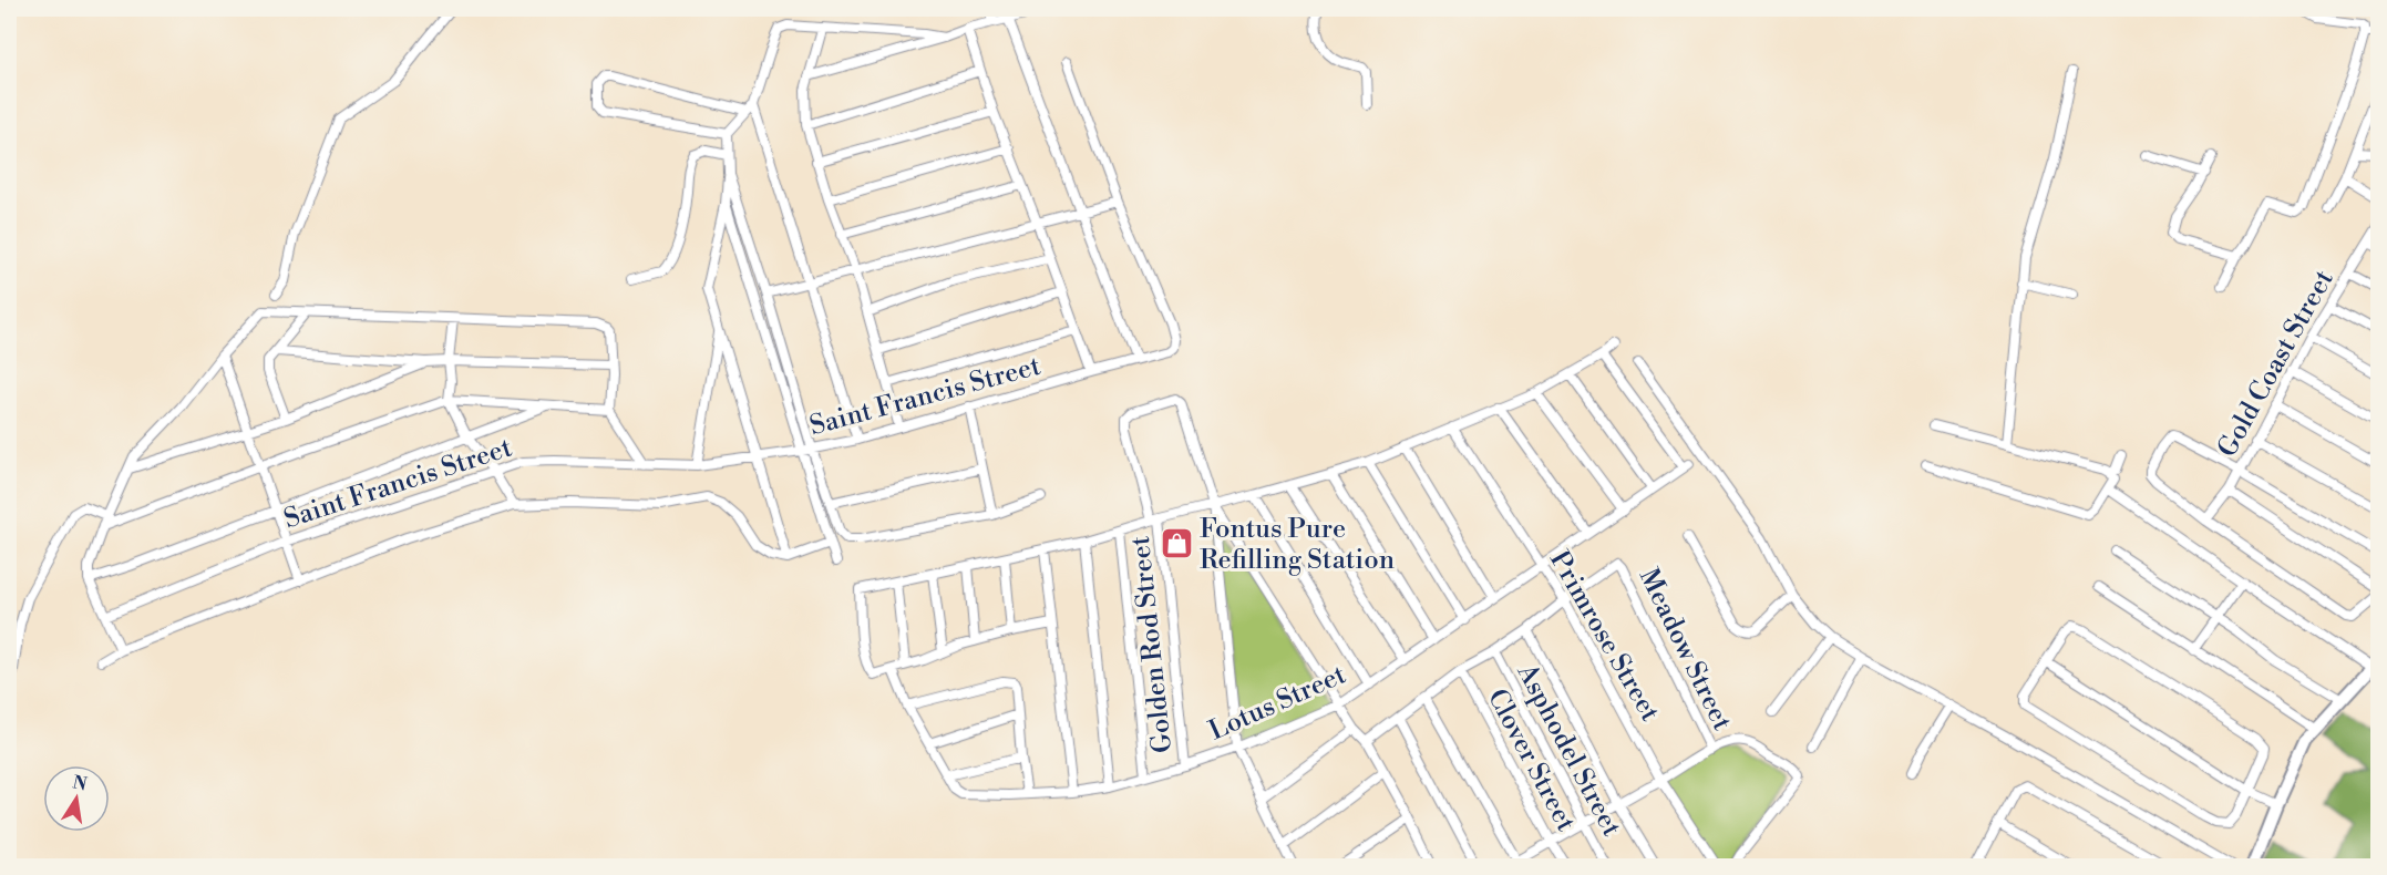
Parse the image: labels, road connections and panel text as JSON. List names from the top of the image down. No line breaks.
{"streets":{"street":["Gold Coast Street","Saint Francis Street","Primrose Street","Golden Rod Street","Meadow Street","Lotus Street","Asphodel Street","Clover Street"]},"crossings":[["Primrose Street","Meadow Street"],["Primrose Street","Lotus Street"],["Golden Rod Street","Lotus Street"]],"places":{"shop":["Fontus Pure Refilling Station"]},"north":"top"}
